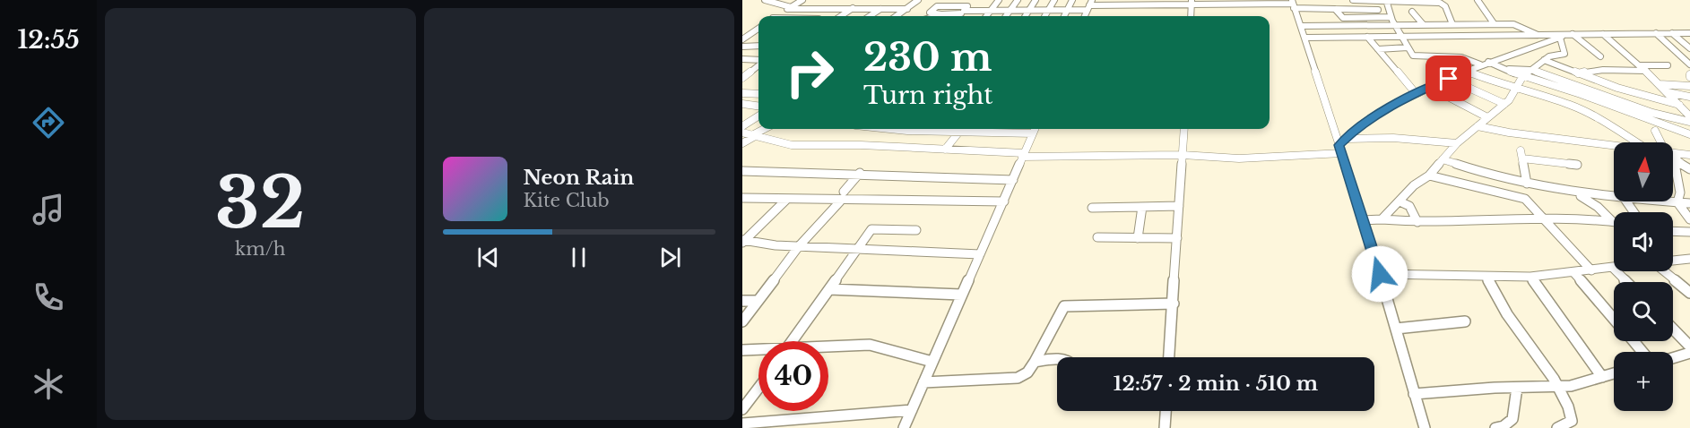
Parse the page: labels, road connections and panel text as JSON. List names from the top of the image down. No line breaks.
{"north":"top","page":{"tabs":"12:55","tile":["32","km/h"],"turn":["230 m","Turn right"],"map_buttons":"+","song":["Neon Rain","Kite Club"],"limit":"40","trip":"12:57 · 2 min · 510 m"}}
